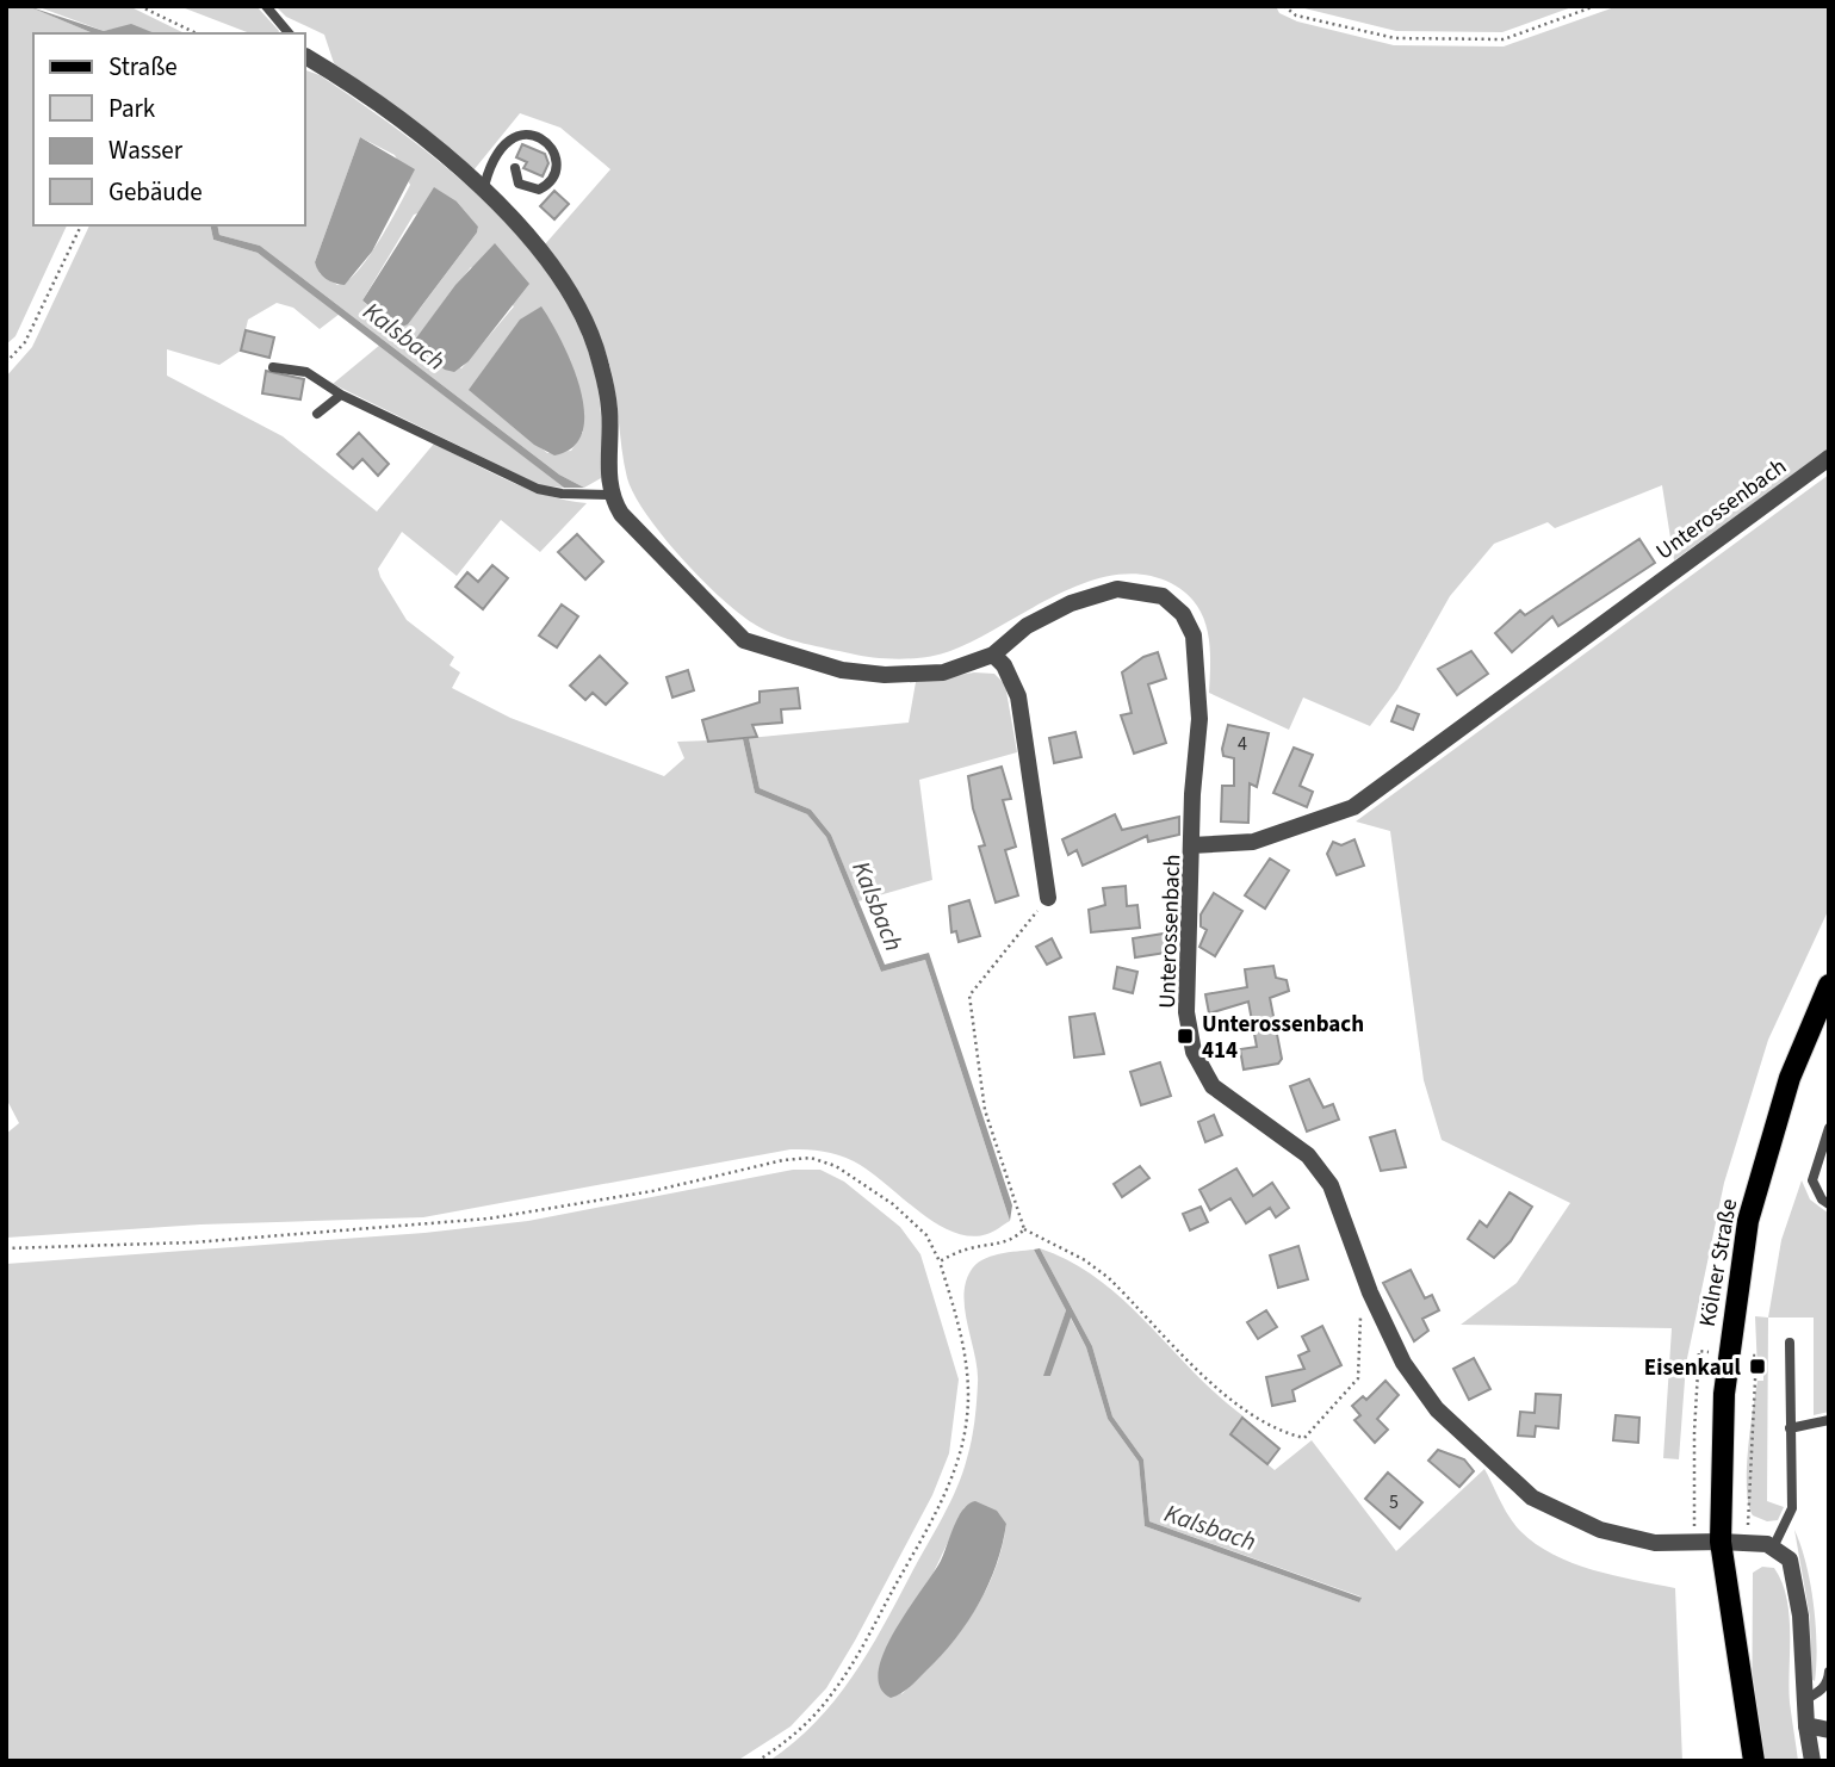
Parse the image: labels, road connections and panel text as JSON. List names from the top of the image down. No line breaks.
{"streets":{"main road":["Kölner Straße"],"street":["Unterossenbach"]},"crossings":[["Unterossenbach","Kölner Straße"]],"water":["Kalsbach"],"places":{"transit":["Unterossenbach 414","Eisenkaul"]},"house_numbers":["4","5"],"legend":["Straße","Park","Wasser","Gebäude"]}
